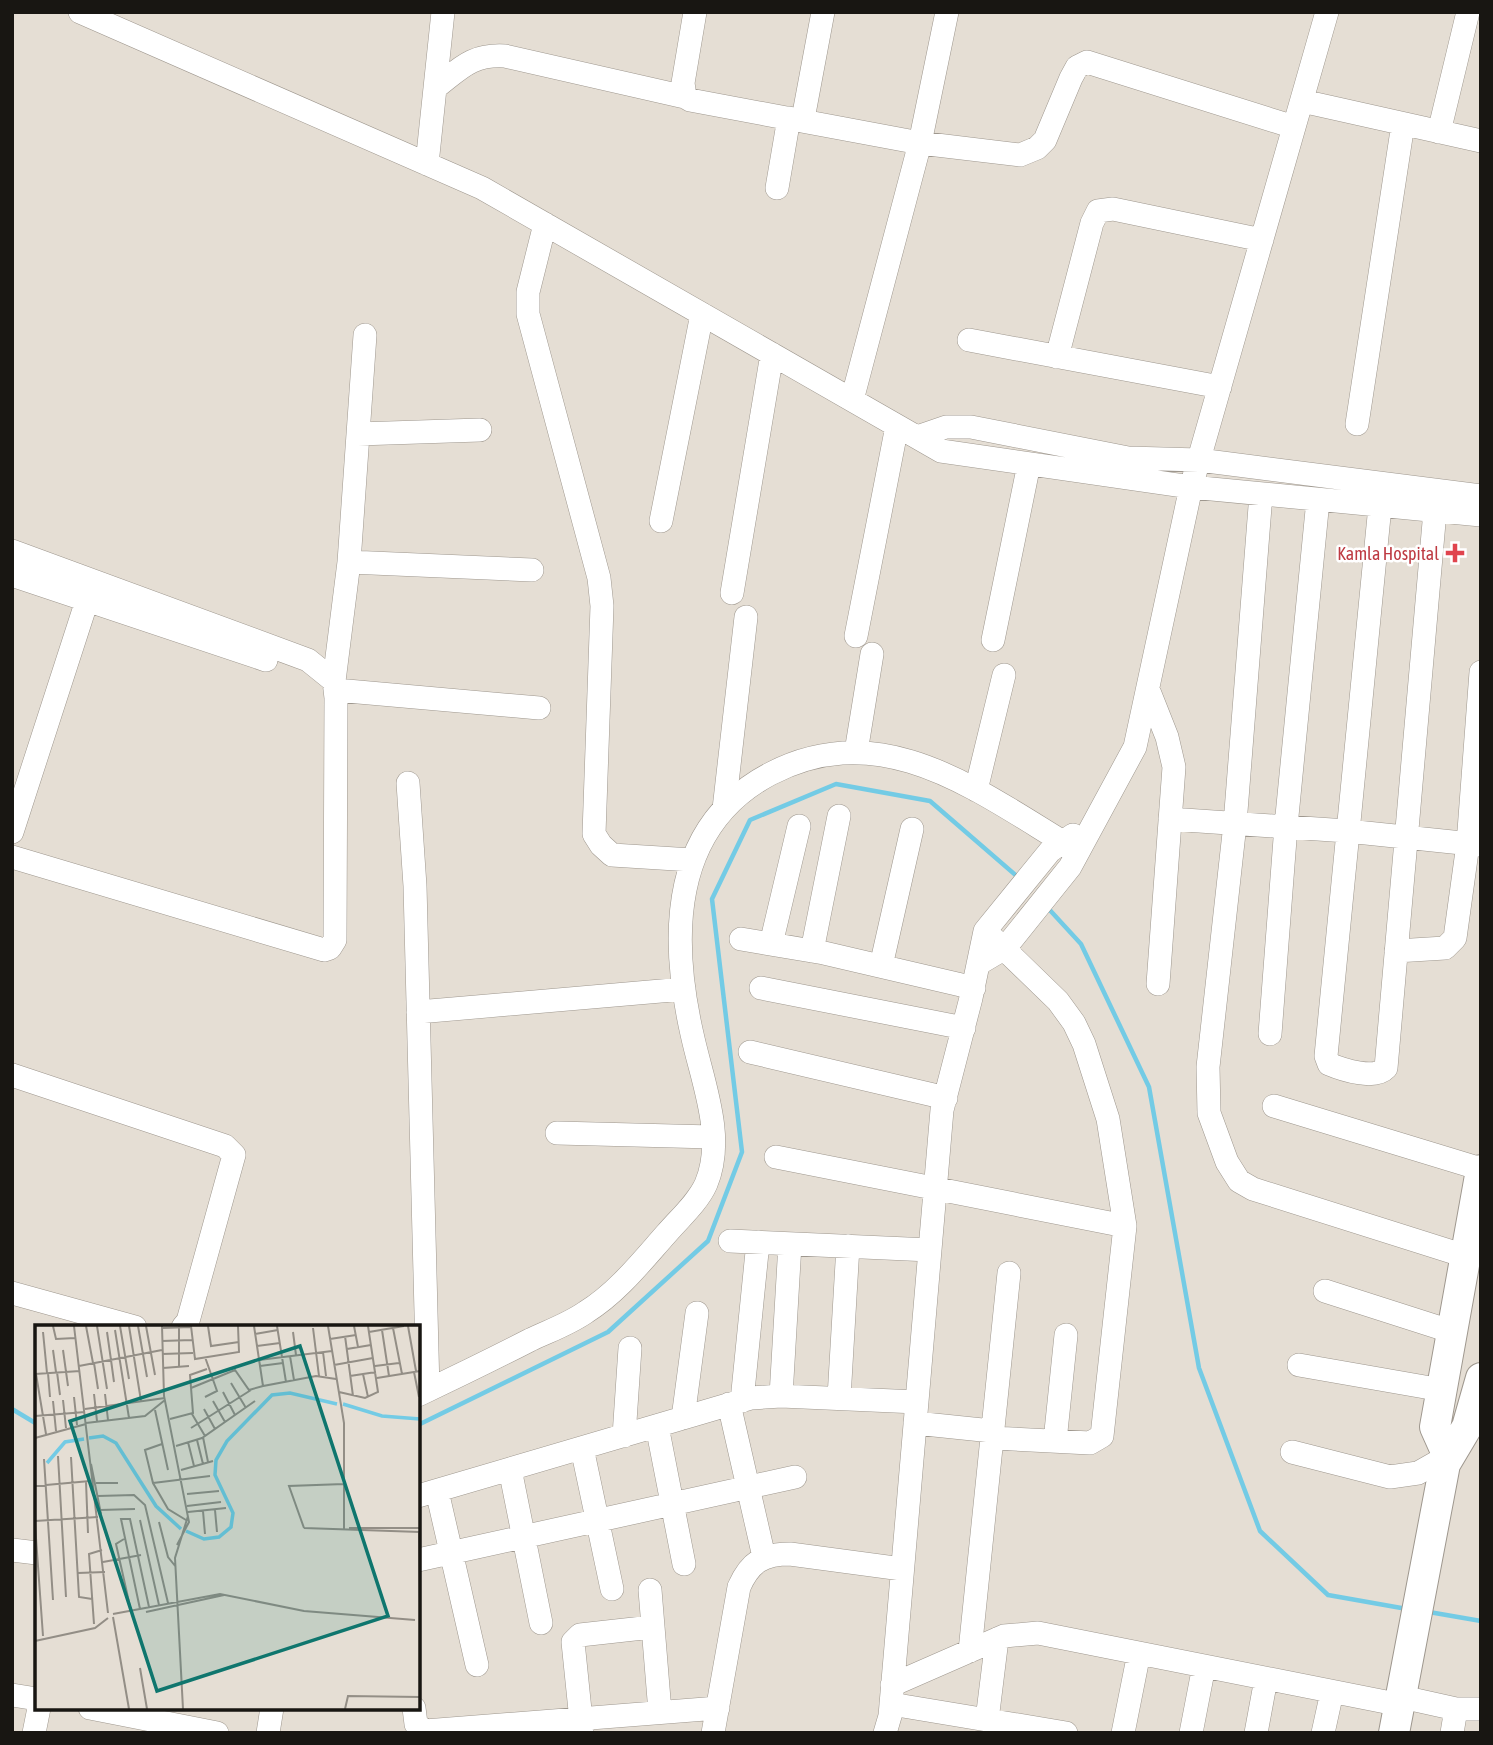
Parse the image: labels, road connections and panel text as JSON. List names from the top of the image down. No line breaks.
{"places":{"health":["Kamla Hospital"]}}
